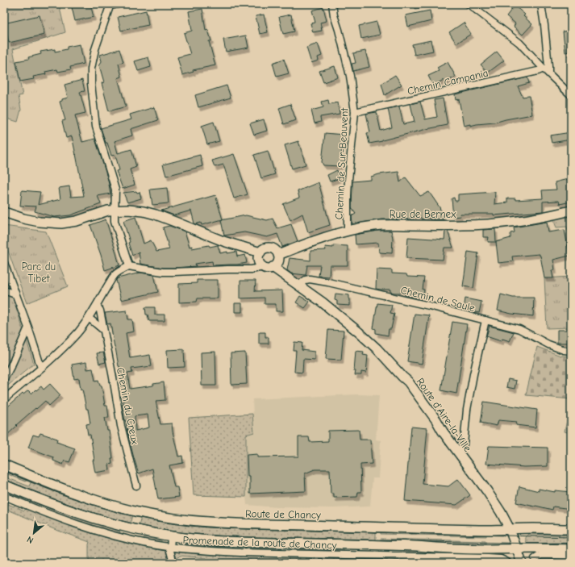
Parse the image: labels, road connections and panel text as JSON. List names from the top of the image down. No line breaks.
{"streets":{"main road":["Rue de Bernex","Route d'Aire-la-Ville","Route de Chancy"],"street":["Chemin Campania","Chemin de Sur-Beauvent","Chemin de Saule","Chemin du Creux","Promenade de la route de Chancy"]},"crossings":[["Chemin Campania","Chemin de Sur-Beauvent"],["Chemin de Sur-Beauvent","Rue de Bernex"],["Rue de Bernex","Route d'Aire-la-Ville"],["Chemin de Saule","Route d'Aire-la-Ville"],["Route d'Aire-la-Ville","Route de Chancy"]],"parks":["Parc du Tibet"],"north":"bottom left"}
